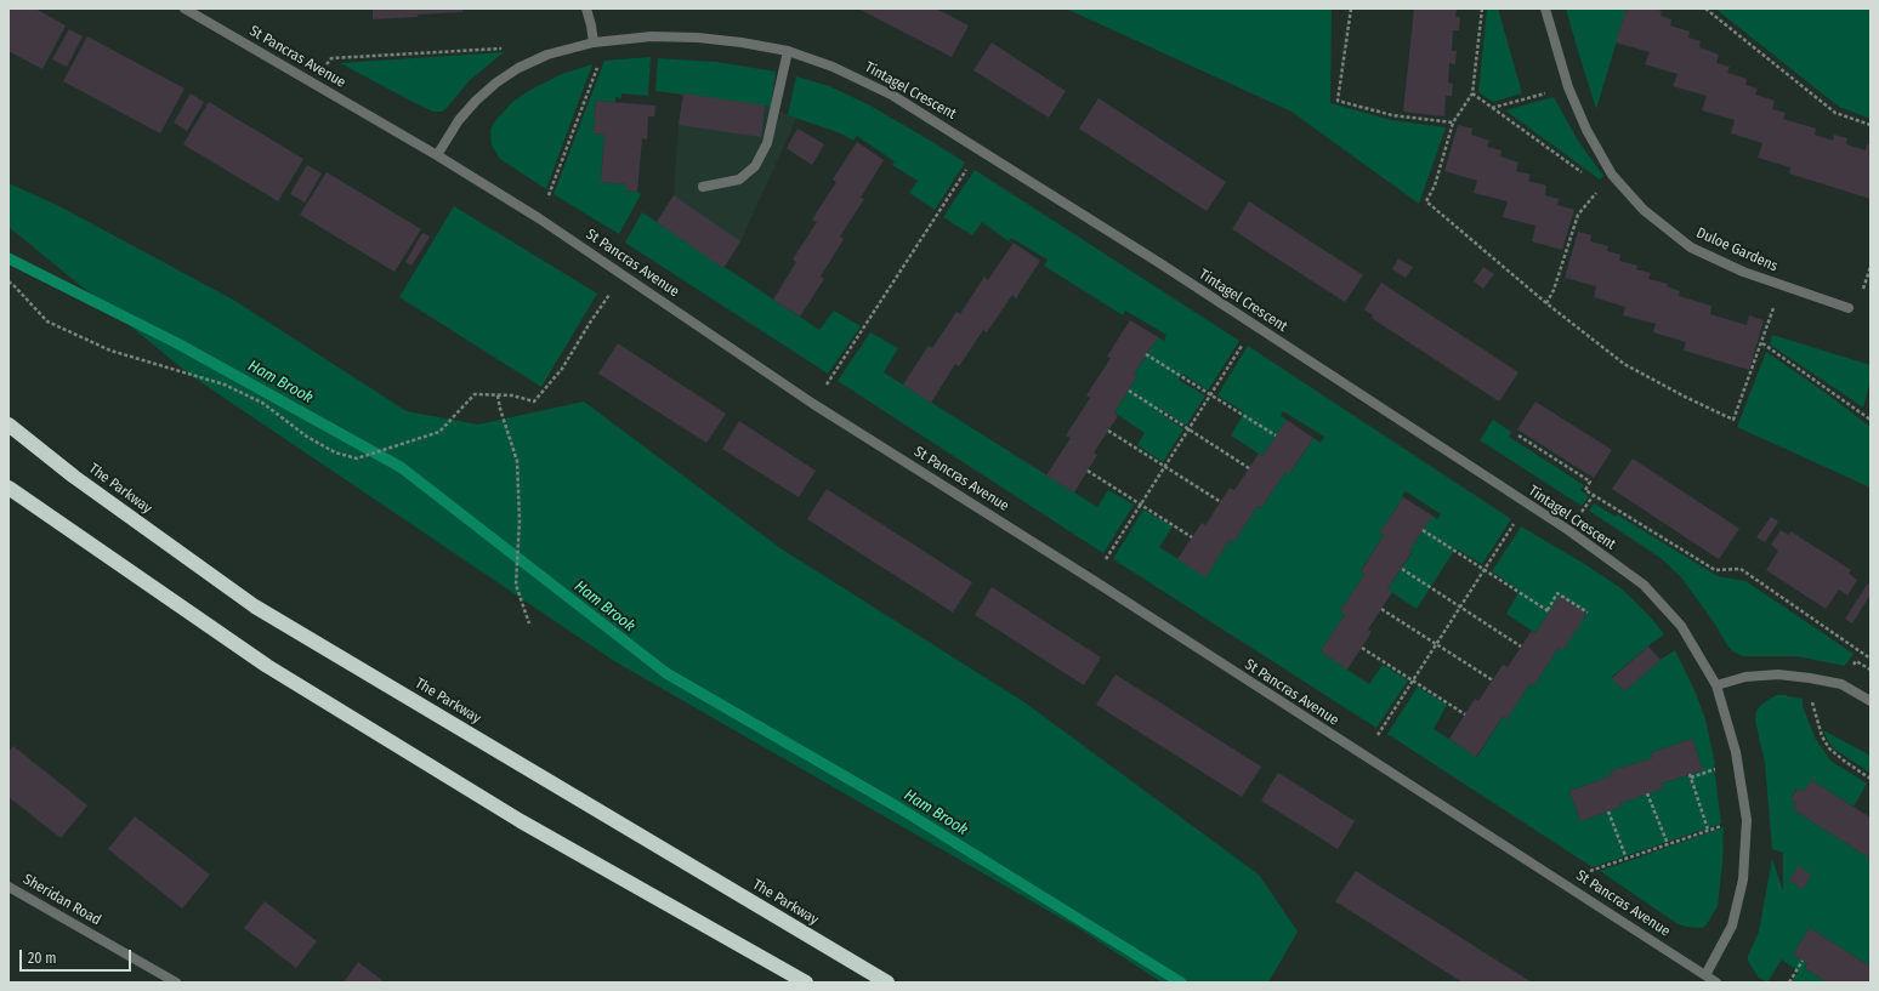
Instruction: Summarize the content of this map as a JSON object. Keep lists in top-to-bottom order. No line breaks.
{"streets":{"highway":["The Parkway"],"street":["St Pancras Avenue","Tintagel Crescent","Duloe Gardens","Sheridan Road"]},"crossings":[["St Pancras Avenue","Tintagel Crescent"]],"water":["Ham Brook"],"scale_bar":"20 m"}
